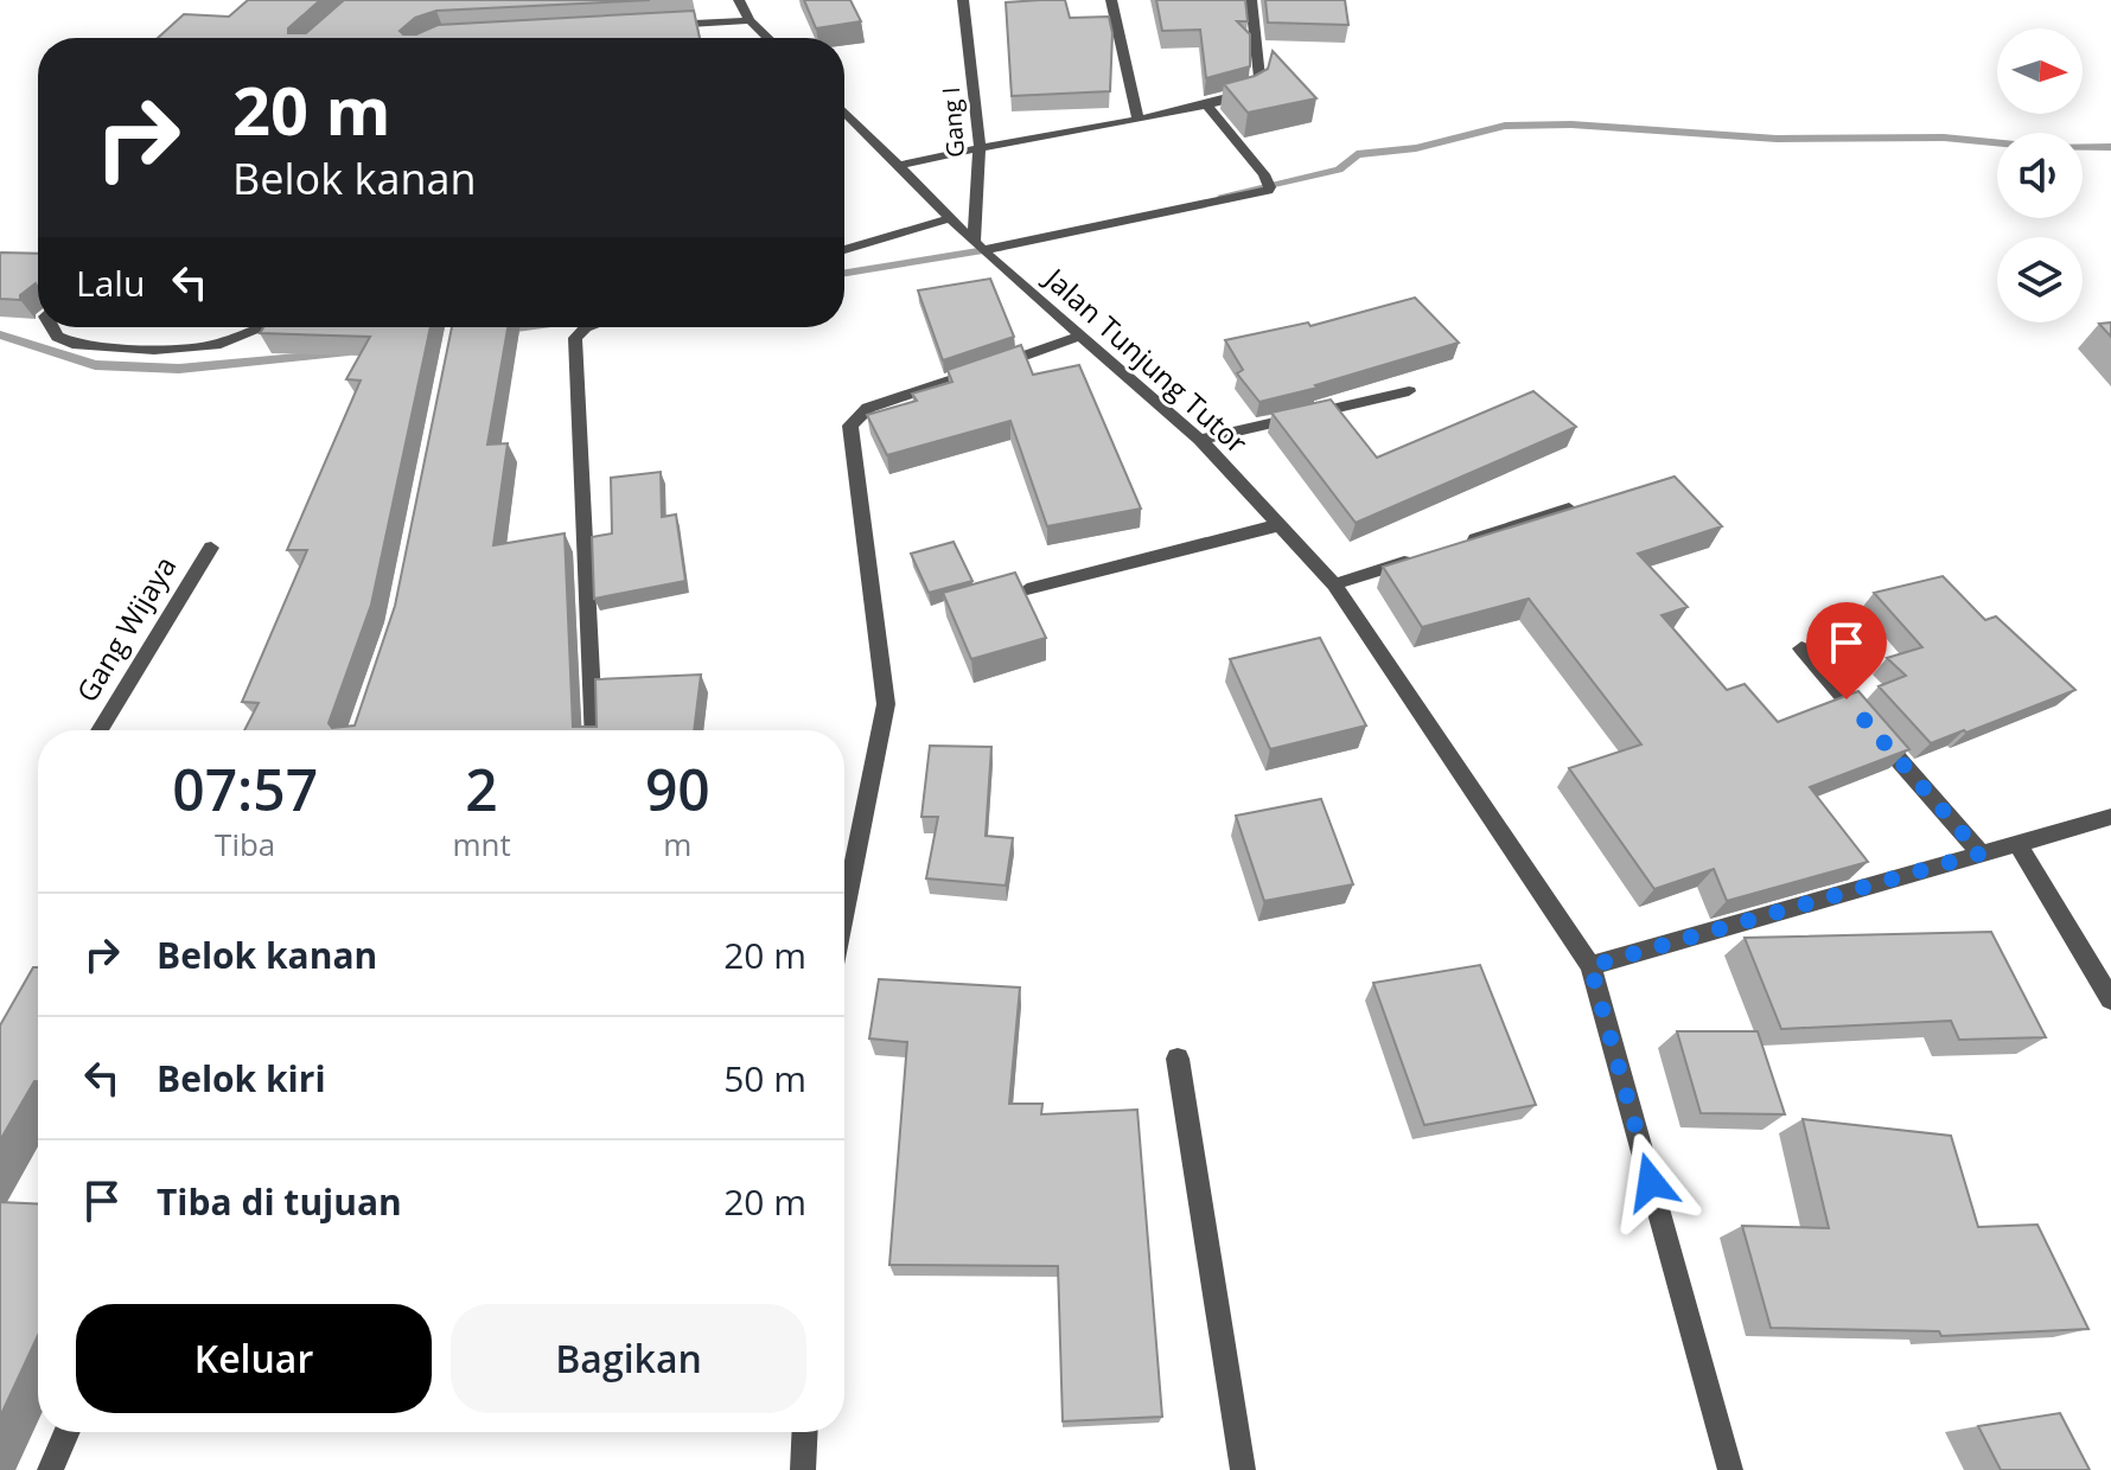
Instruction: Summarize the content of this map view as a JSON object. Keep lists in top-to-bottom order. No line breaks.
{"streets":{"street":["Gang I","Jalan Tunjung Tutor","Gang Wijaya"]},"crossings":[["Gang I","Jalan Tunjung Tutor"]],"north":"right","page":{"turn":["20 m","Belok kanan"],"then":"Lalu","eta":["07:57","Tiba","2","mnt","90","m"],"list":[{"name":"Belok kanan","value":"20 m"},{"name":"Belok kiri","value":"50 m"},{"name":"Tiba di tujuan","value":"20 m"}],"buttons":["Keluar","Bagikan"]}}
